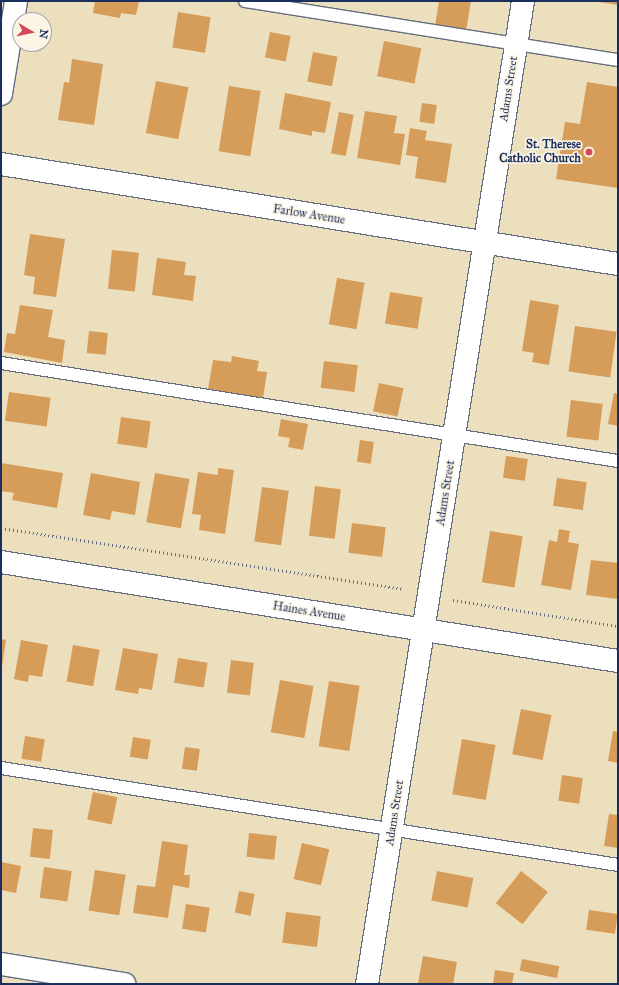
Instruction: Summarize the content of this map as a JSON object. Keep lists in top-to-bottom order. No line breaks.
{"streets":{"street":["Adams Street","Farlow Avenue","Haines Avenue"]},"crossings":[["Adams Street","Farlow Avenue"],["Adams Street","Haines Avenue"]],"places":["St. Therese Catholic Church"],"north":"right"}
